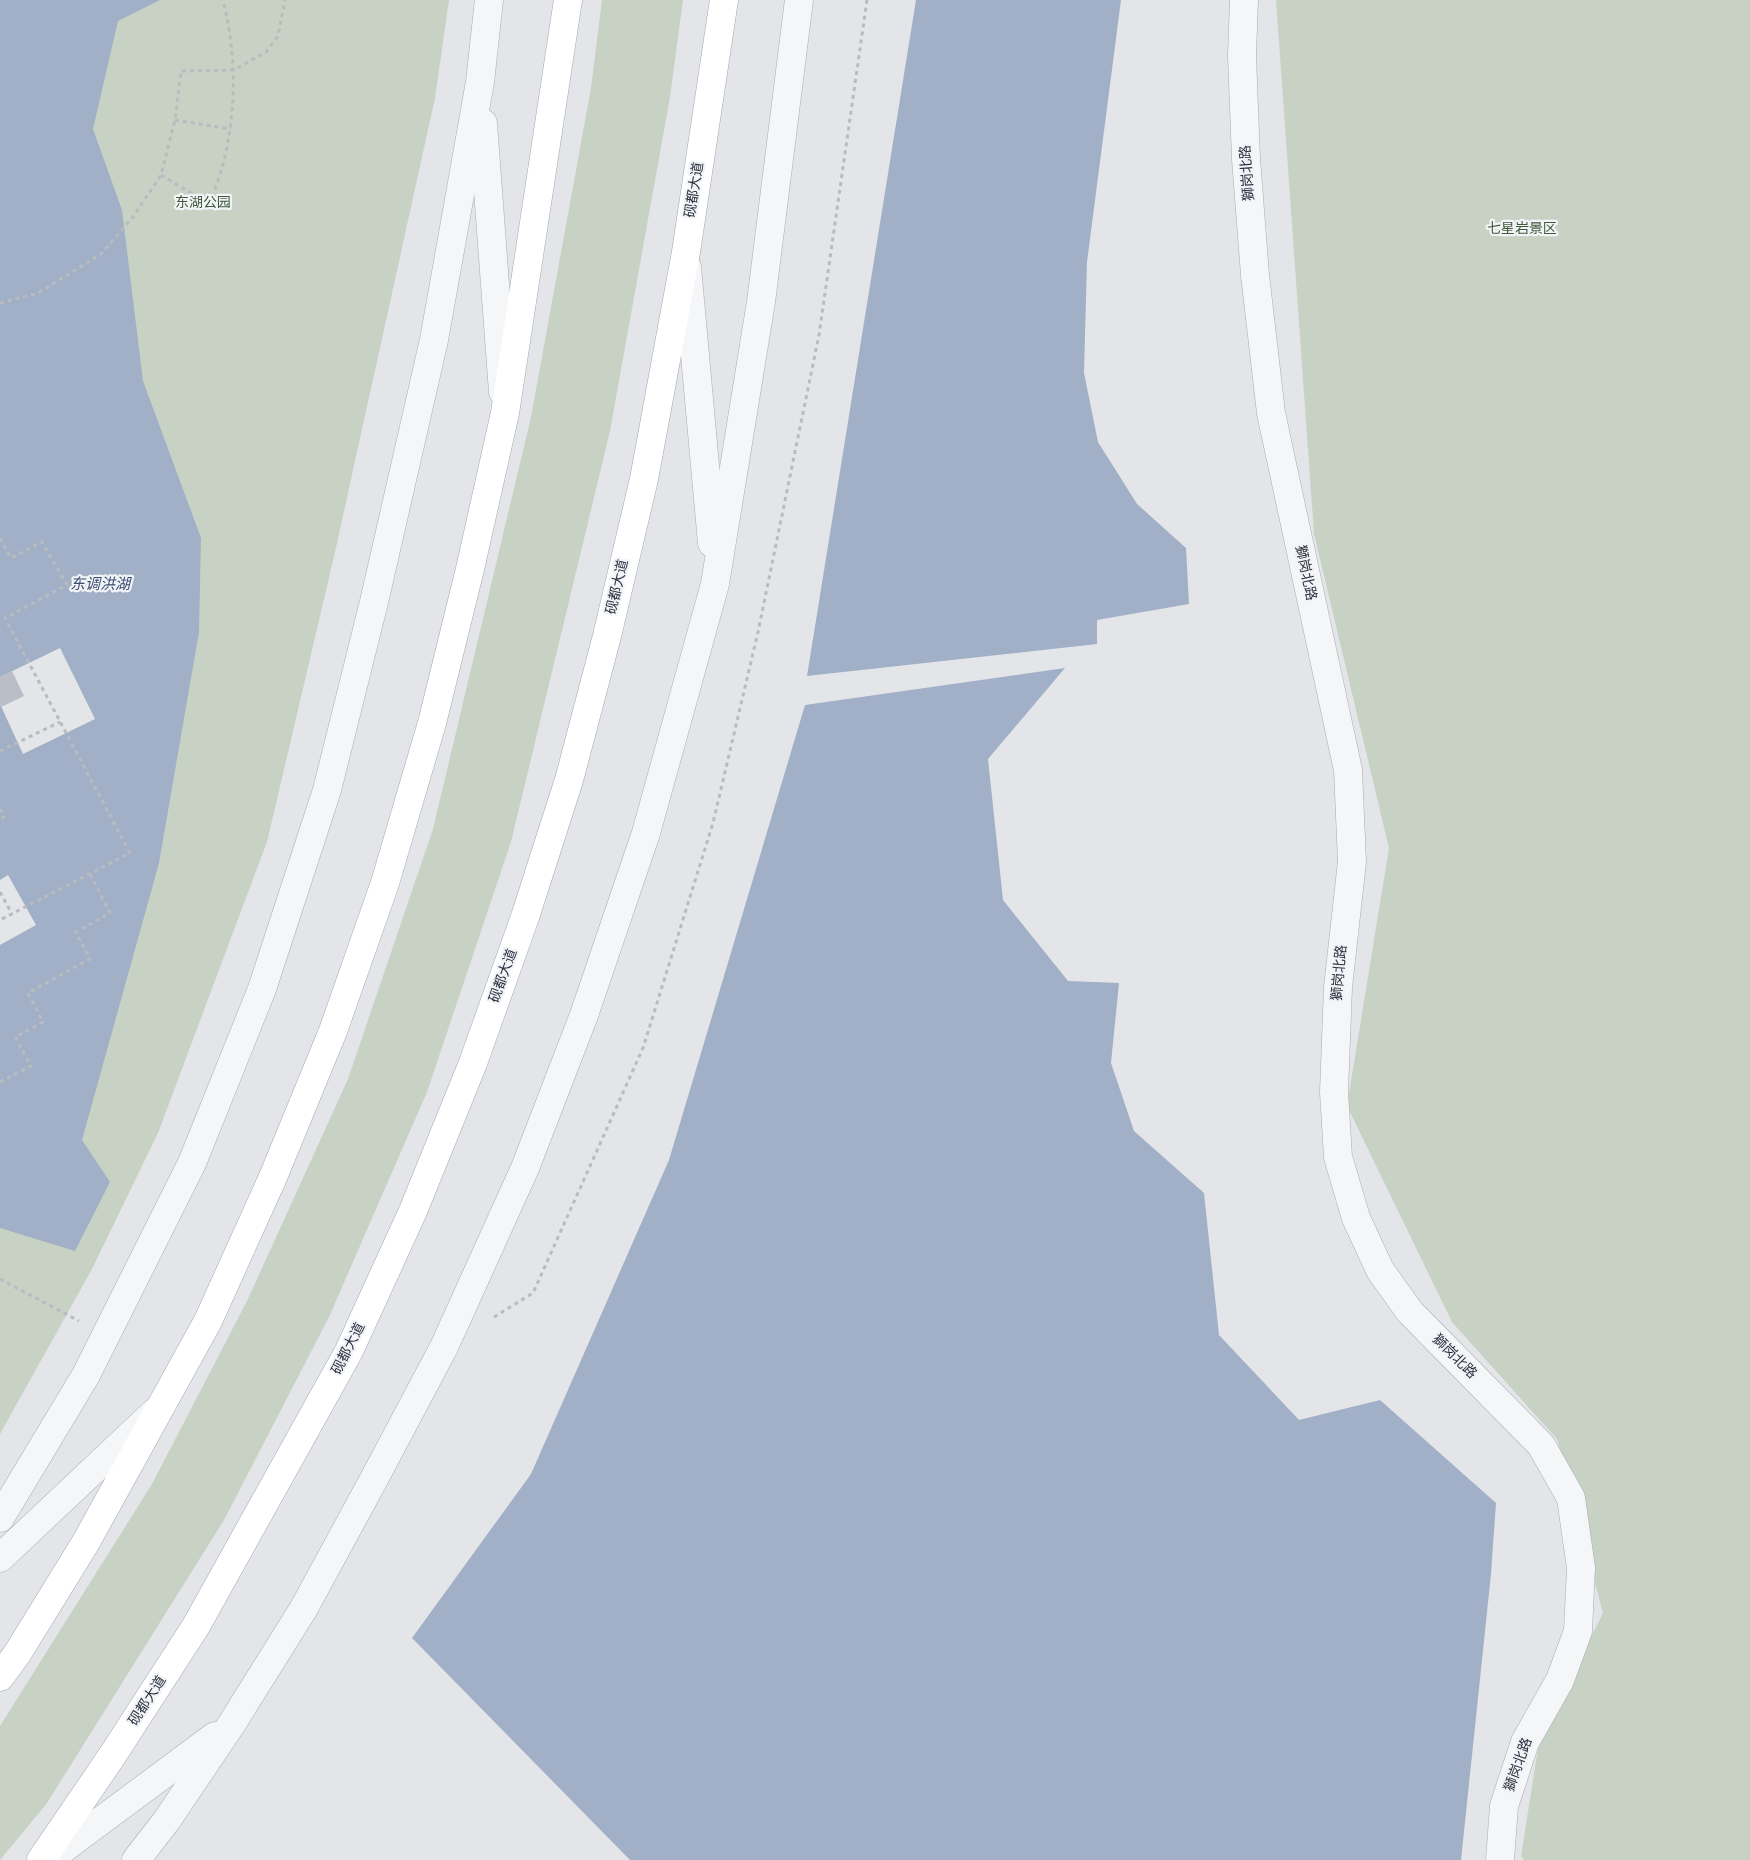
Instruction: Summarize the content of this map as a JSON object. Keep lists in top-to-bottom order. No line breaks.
{"streets":{"main road":["砚都大道"],"street":["獅岗北路"]},"water":["东调洪湖"],"parks":["东湖公园","七星岩景区"]}
